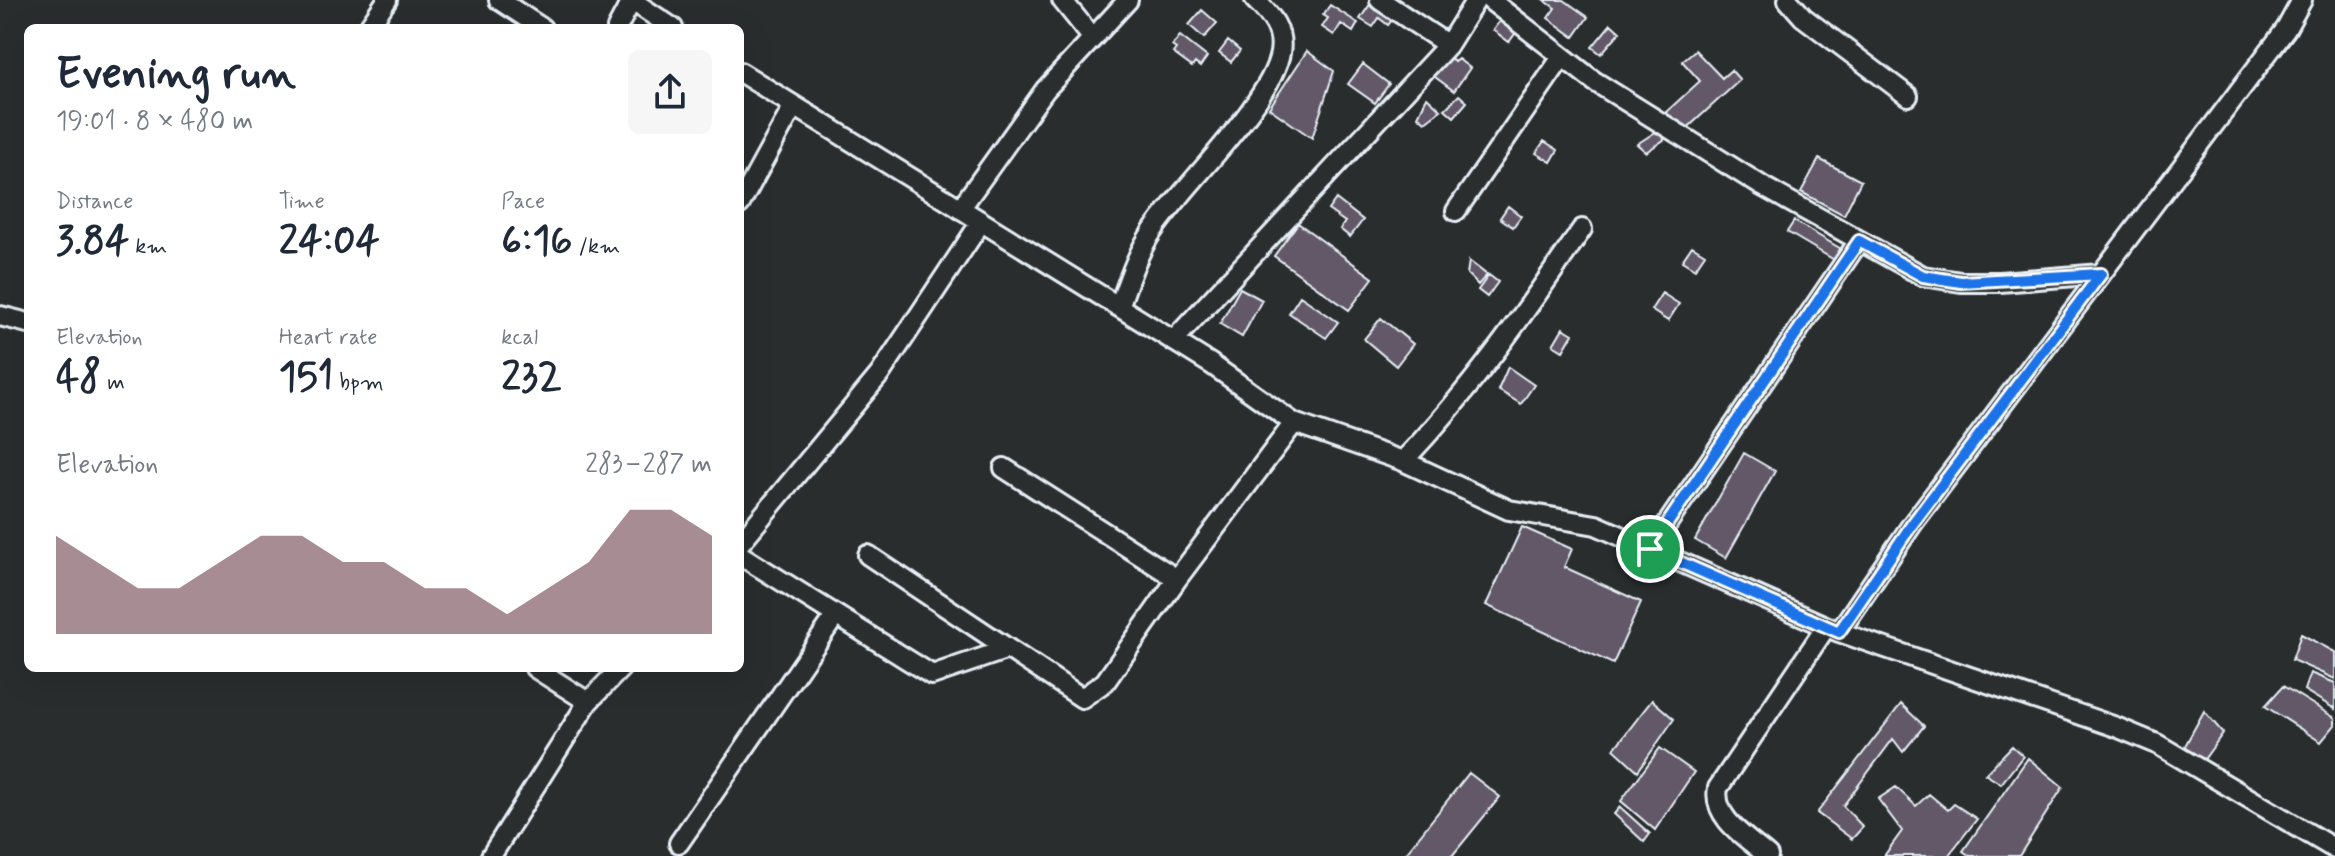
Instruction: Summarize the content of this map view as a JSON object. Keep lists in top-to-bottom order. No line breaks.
{"page":{"heading":["Evening run","19:01 · 8 × 480 m"],"stats":[["Distance","3.84 km"],["Time","24:04"],["Pace","6:16 /km"],["Elevation","48 m"],["Heart rate","151 bpm"],["kcal","232"]],"chart":["Elevation","283–287 m"]}}
